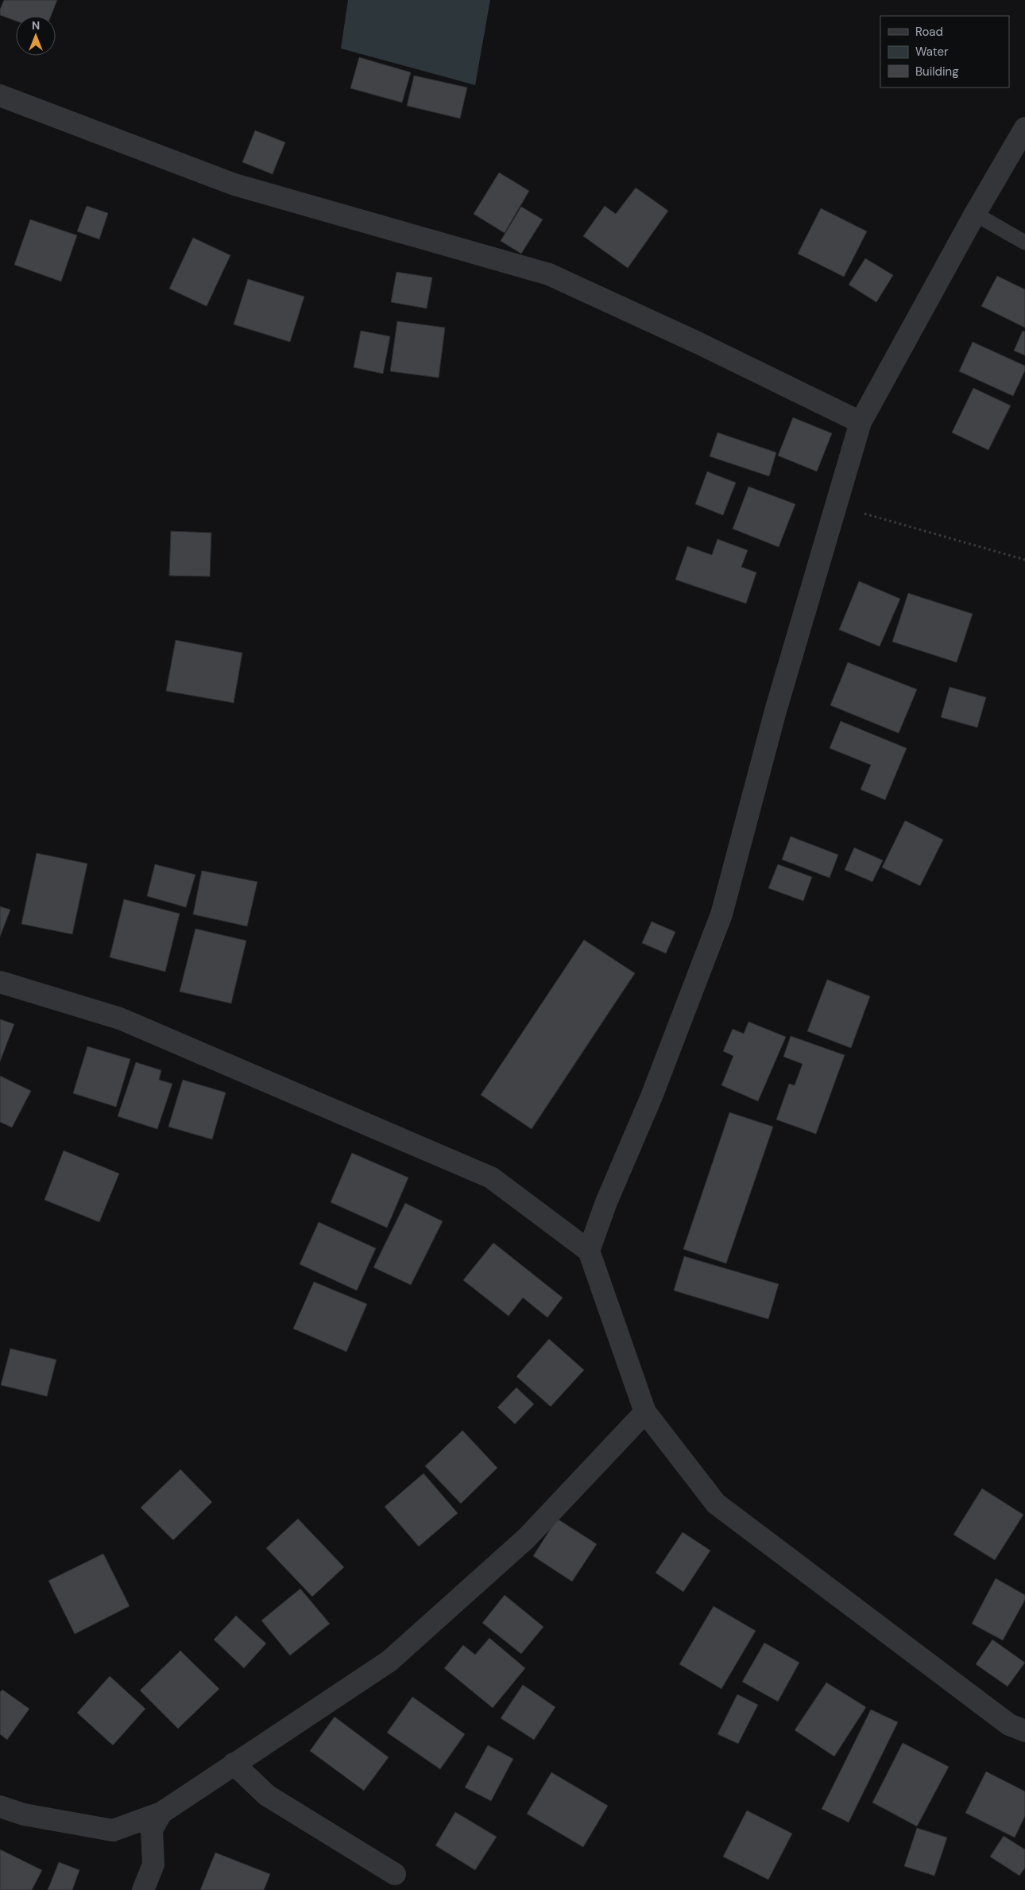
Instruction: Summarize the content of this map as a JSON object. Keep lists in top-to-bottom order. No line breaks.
{"legend":["Road","Water","Building"],"north":"top"}
